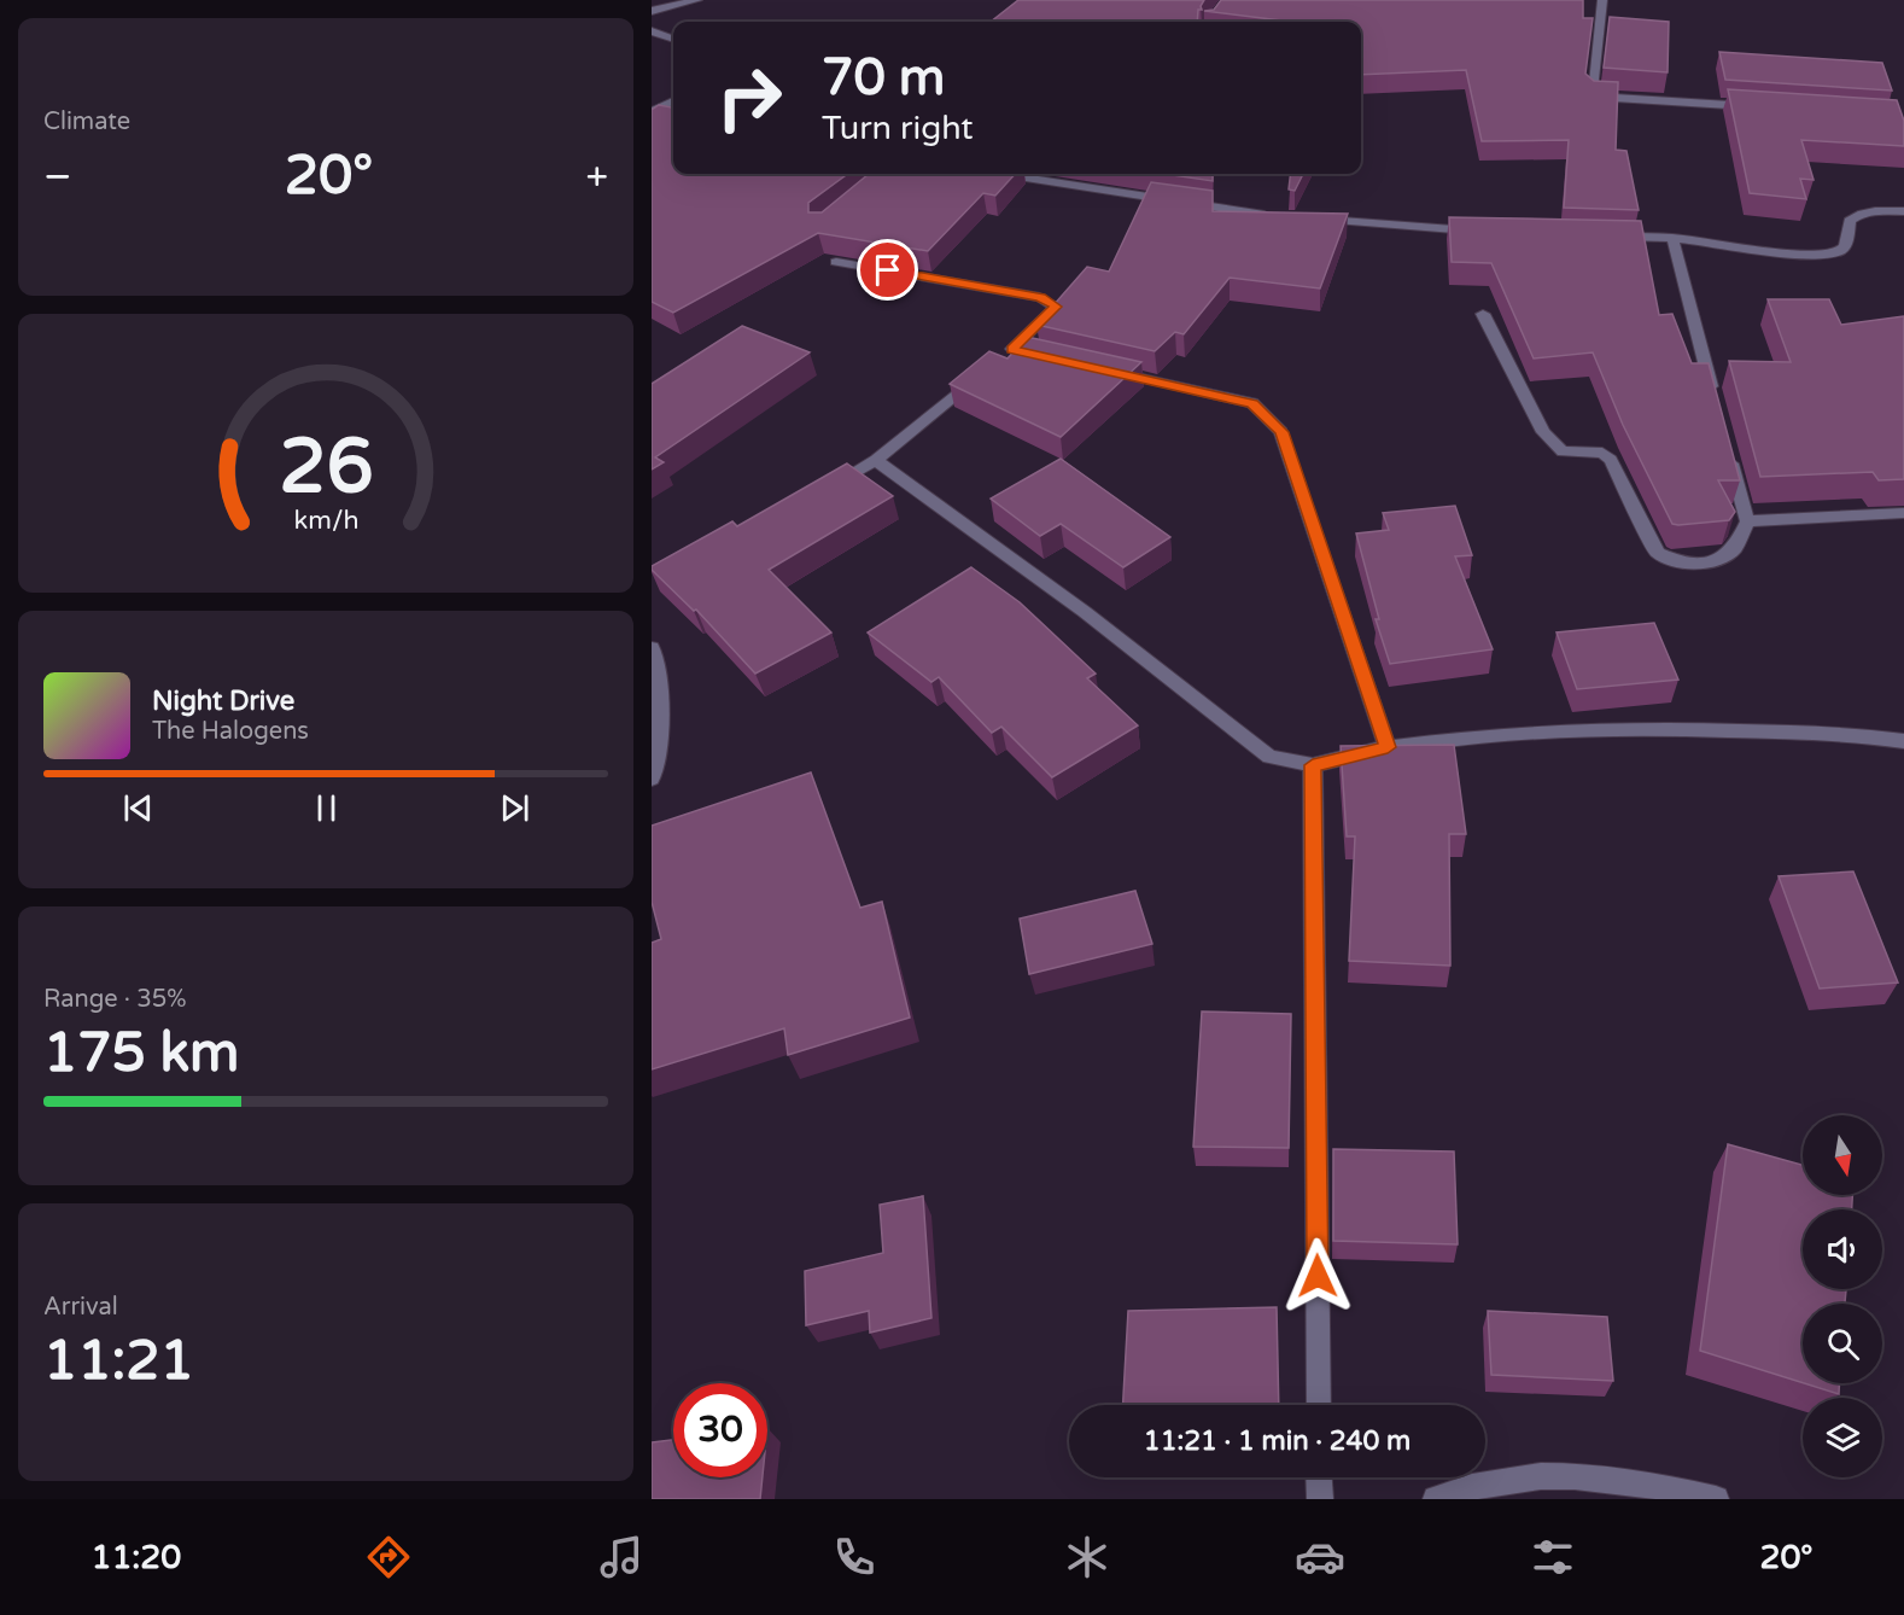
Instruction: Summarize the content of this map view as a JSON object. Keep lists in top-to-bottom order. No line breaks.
{"north":"bottom","page":{"tile":["Climate",["Range · 35%","175 km"],["Arrival","11:21"]],"turn":["70 m","Turn right"],"heat":["−","20°","+"],"song":["Night Drive","The Halogens"],"limit":"30","trip":"11:21 · 1 min · 240 m","tabs":["11:20","20°"],"gauge":["26","km/h"]}}
